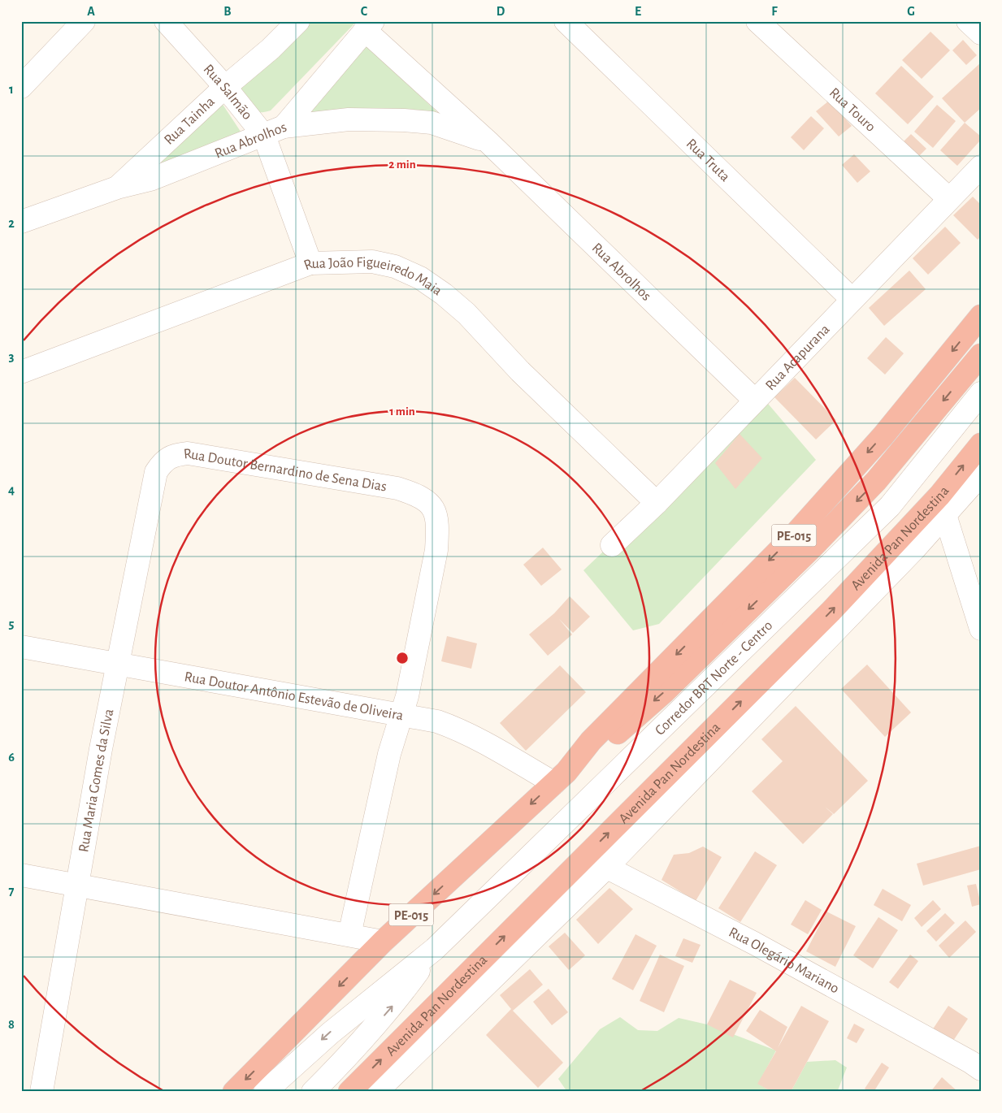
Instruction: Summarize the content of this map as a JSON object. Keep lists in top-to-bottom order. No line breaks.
{"streets":{"highway":["PE-015","Avenida Pan Nordestina"],"street":["Rua Salmão","Rua Touro","Rua Tainha","Rua Abrolhos","Rua Truta","Rua João Figueiredo Maia","Rua Acapurana","Rua Doutor Bernardino de Sena Dias","Corredor BRT Norte - Centro","Rua Doutor Antônio Estevão de Oliveira","Rua Maria Gomes da Silva","Rua Olegário Mariano"]},"crossings":[["Rua Salmão","Rua Tainha"],["Rua Salmão","Rua Abrolhos"],["Rua Salmão","Rua João Figueiredo Maia"],["Rua Touro","Rua Acapurana"],["Rua Tainha","Rua Abrolhos"],["Rua Abrolhos","Rua Acapurana"],["Rua Truta","Rua Acapurana"],["Rua João Figueiredo Maia","Rua Acapurana"],["Rua Doutor Bernardino de Sena Dias","Rua Doutor Antônio Estevão de Oliveira"],["Rua Doutor Bernardino de Sena Dias","Rua Maria Gomes da Silva"],["PE-015","Rua Doutor Antônio Estevão de Oliveira"],["Avenida Pan Nordestina","Rua Olegário Mariano"],["Rua Doutor Antônio Estevão de Oliveira","Rua Maria Gomes da Silva"]],"grid":{"columns":["A","B","C","D","E","F","G"],"rows":["1","2","3","4","5","6","7","8"]},"rings":["2 min","1 min"]}
